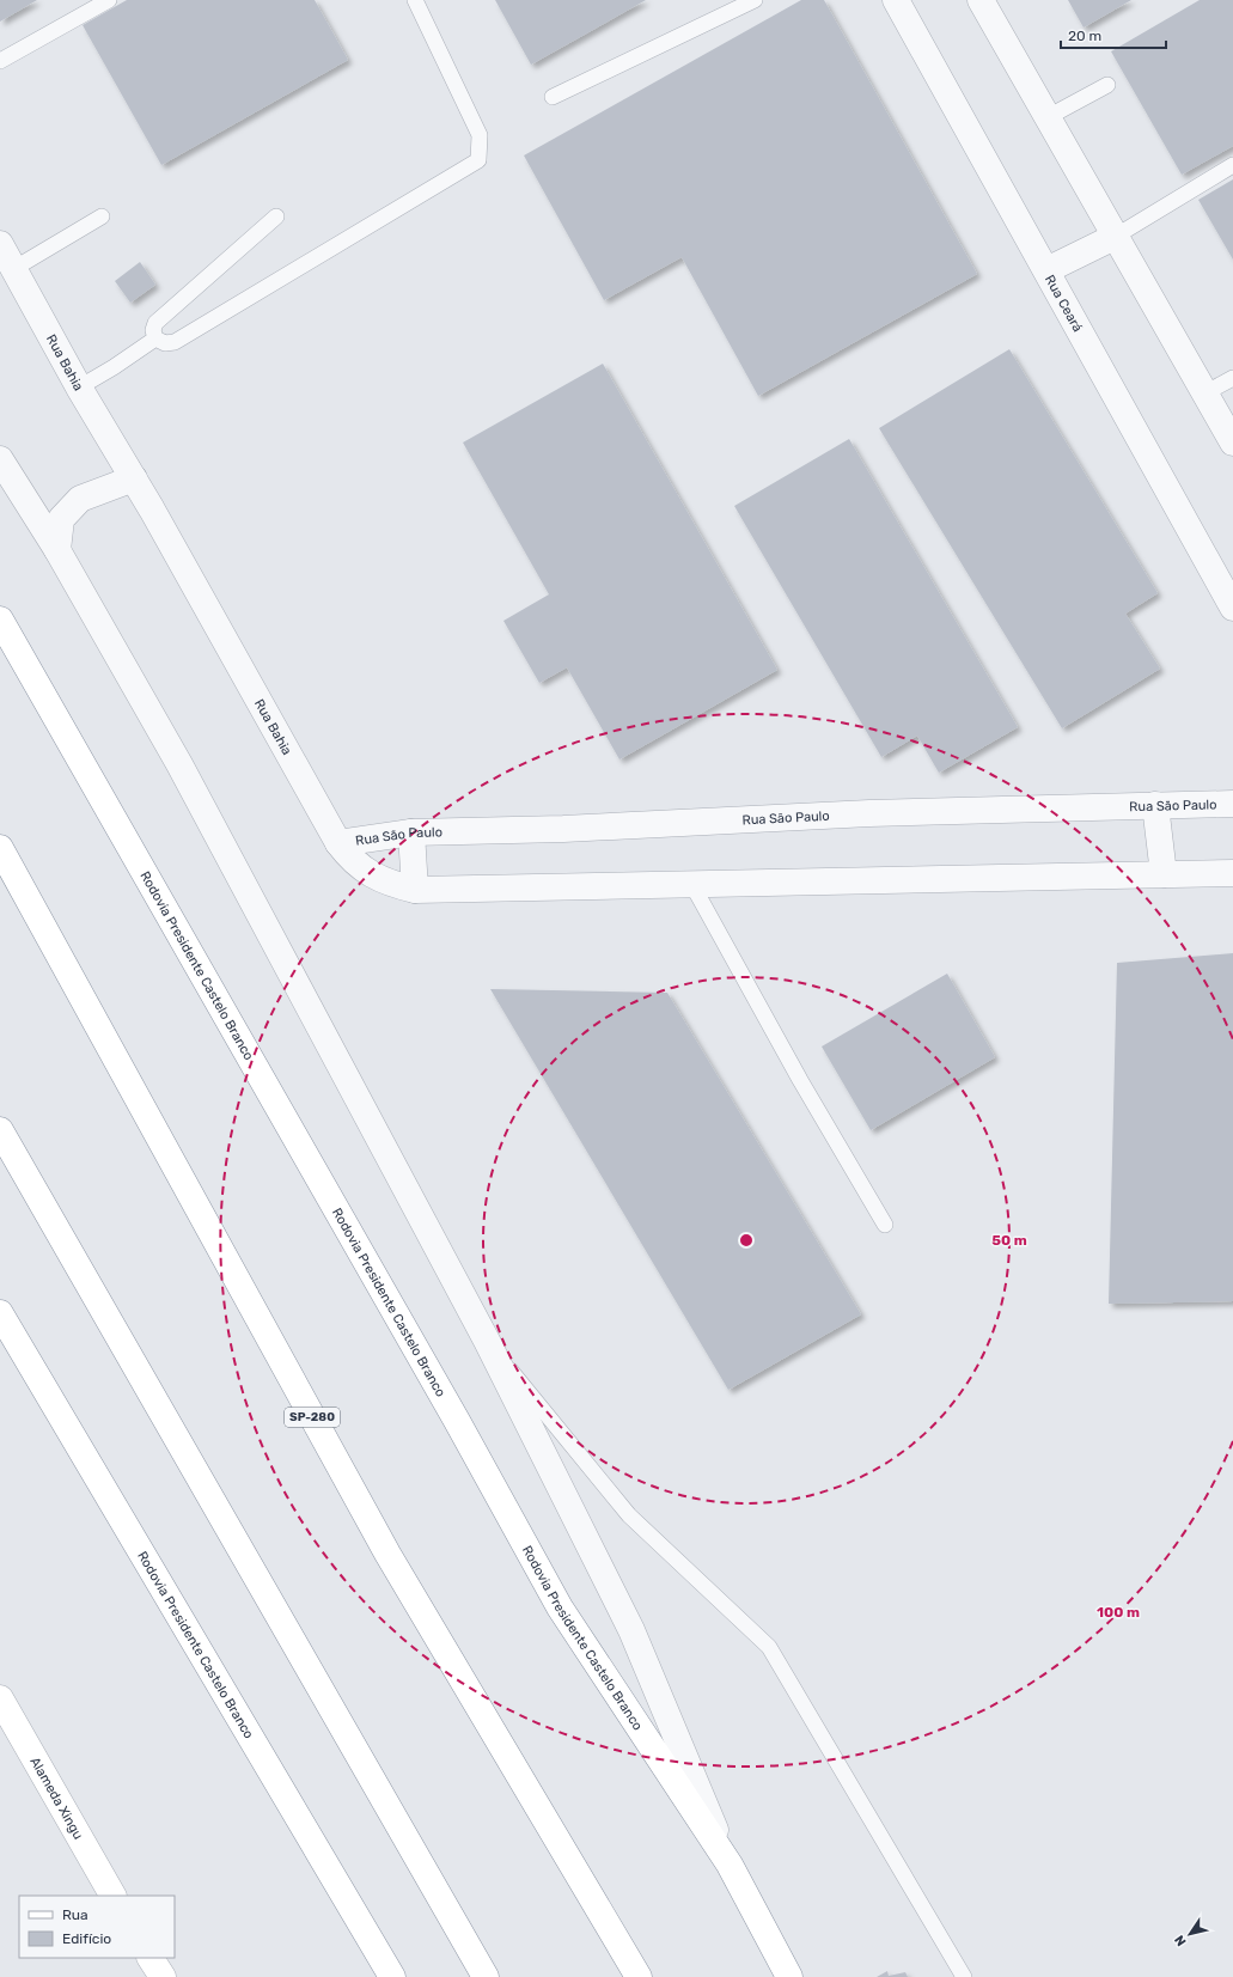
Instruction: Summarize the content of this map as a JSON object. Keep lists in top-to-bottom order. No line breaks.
{"streets":{"main road":["Rodovia Presidente Castelo Branco","SP-280","Alameda Xingu"],"street":["Rua Ceará","Rua Bahia","Rua São Paulo"]},"crossings":[["Rua Bahia","Rua São Paulo"]],"legend":["Rua","Edifício"],"scale_bar":"20 m","north":"bottom left","rings":["50 m","100 m"]}
